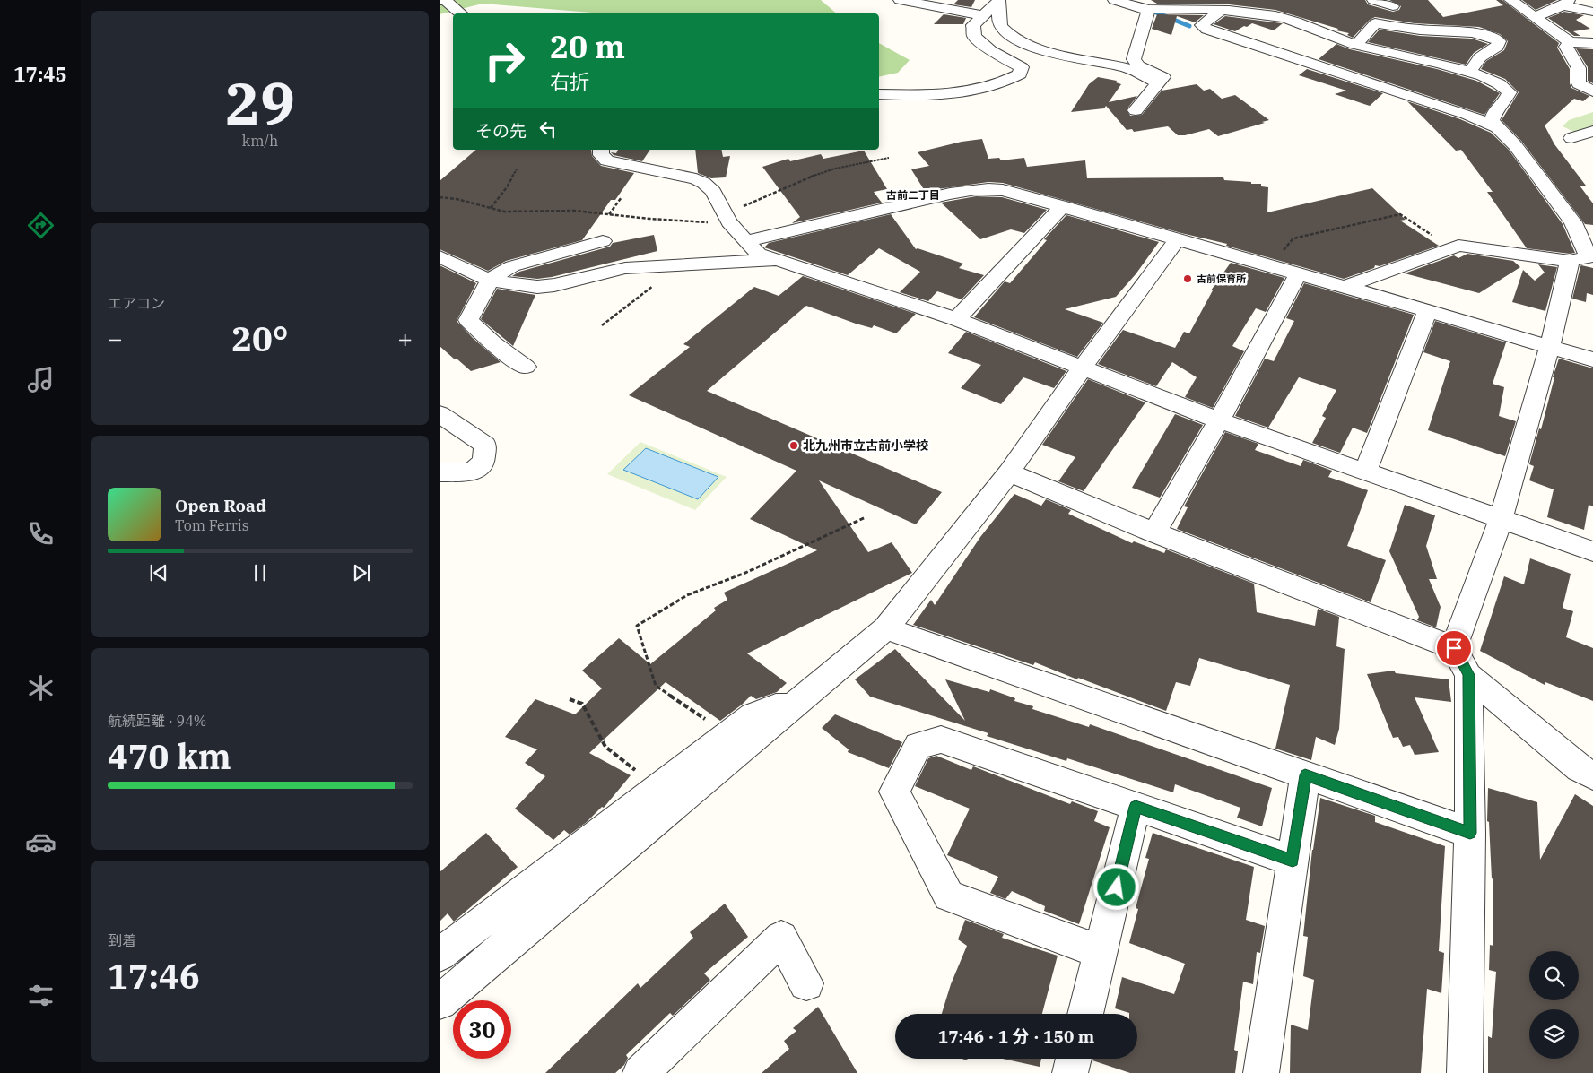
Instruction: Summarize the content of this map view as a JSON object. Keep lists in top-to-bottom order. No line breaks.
{"districts":["古前二丁目"],"places":["古前保育所","北九州市立古前小学校"],"page":{"tabs":"17:45","tile":[["29","km/h"],"エアコン",["航続距離 · 94%","470 km"],["到着","17:46"]],"turn":["20 m","右折"],"then":"その先","heat":["−","20°","+"],"song":["Open Road","Tom Ferris"],"limit":"30","trip":"17:46 · 1 分 · 150 m"}}
